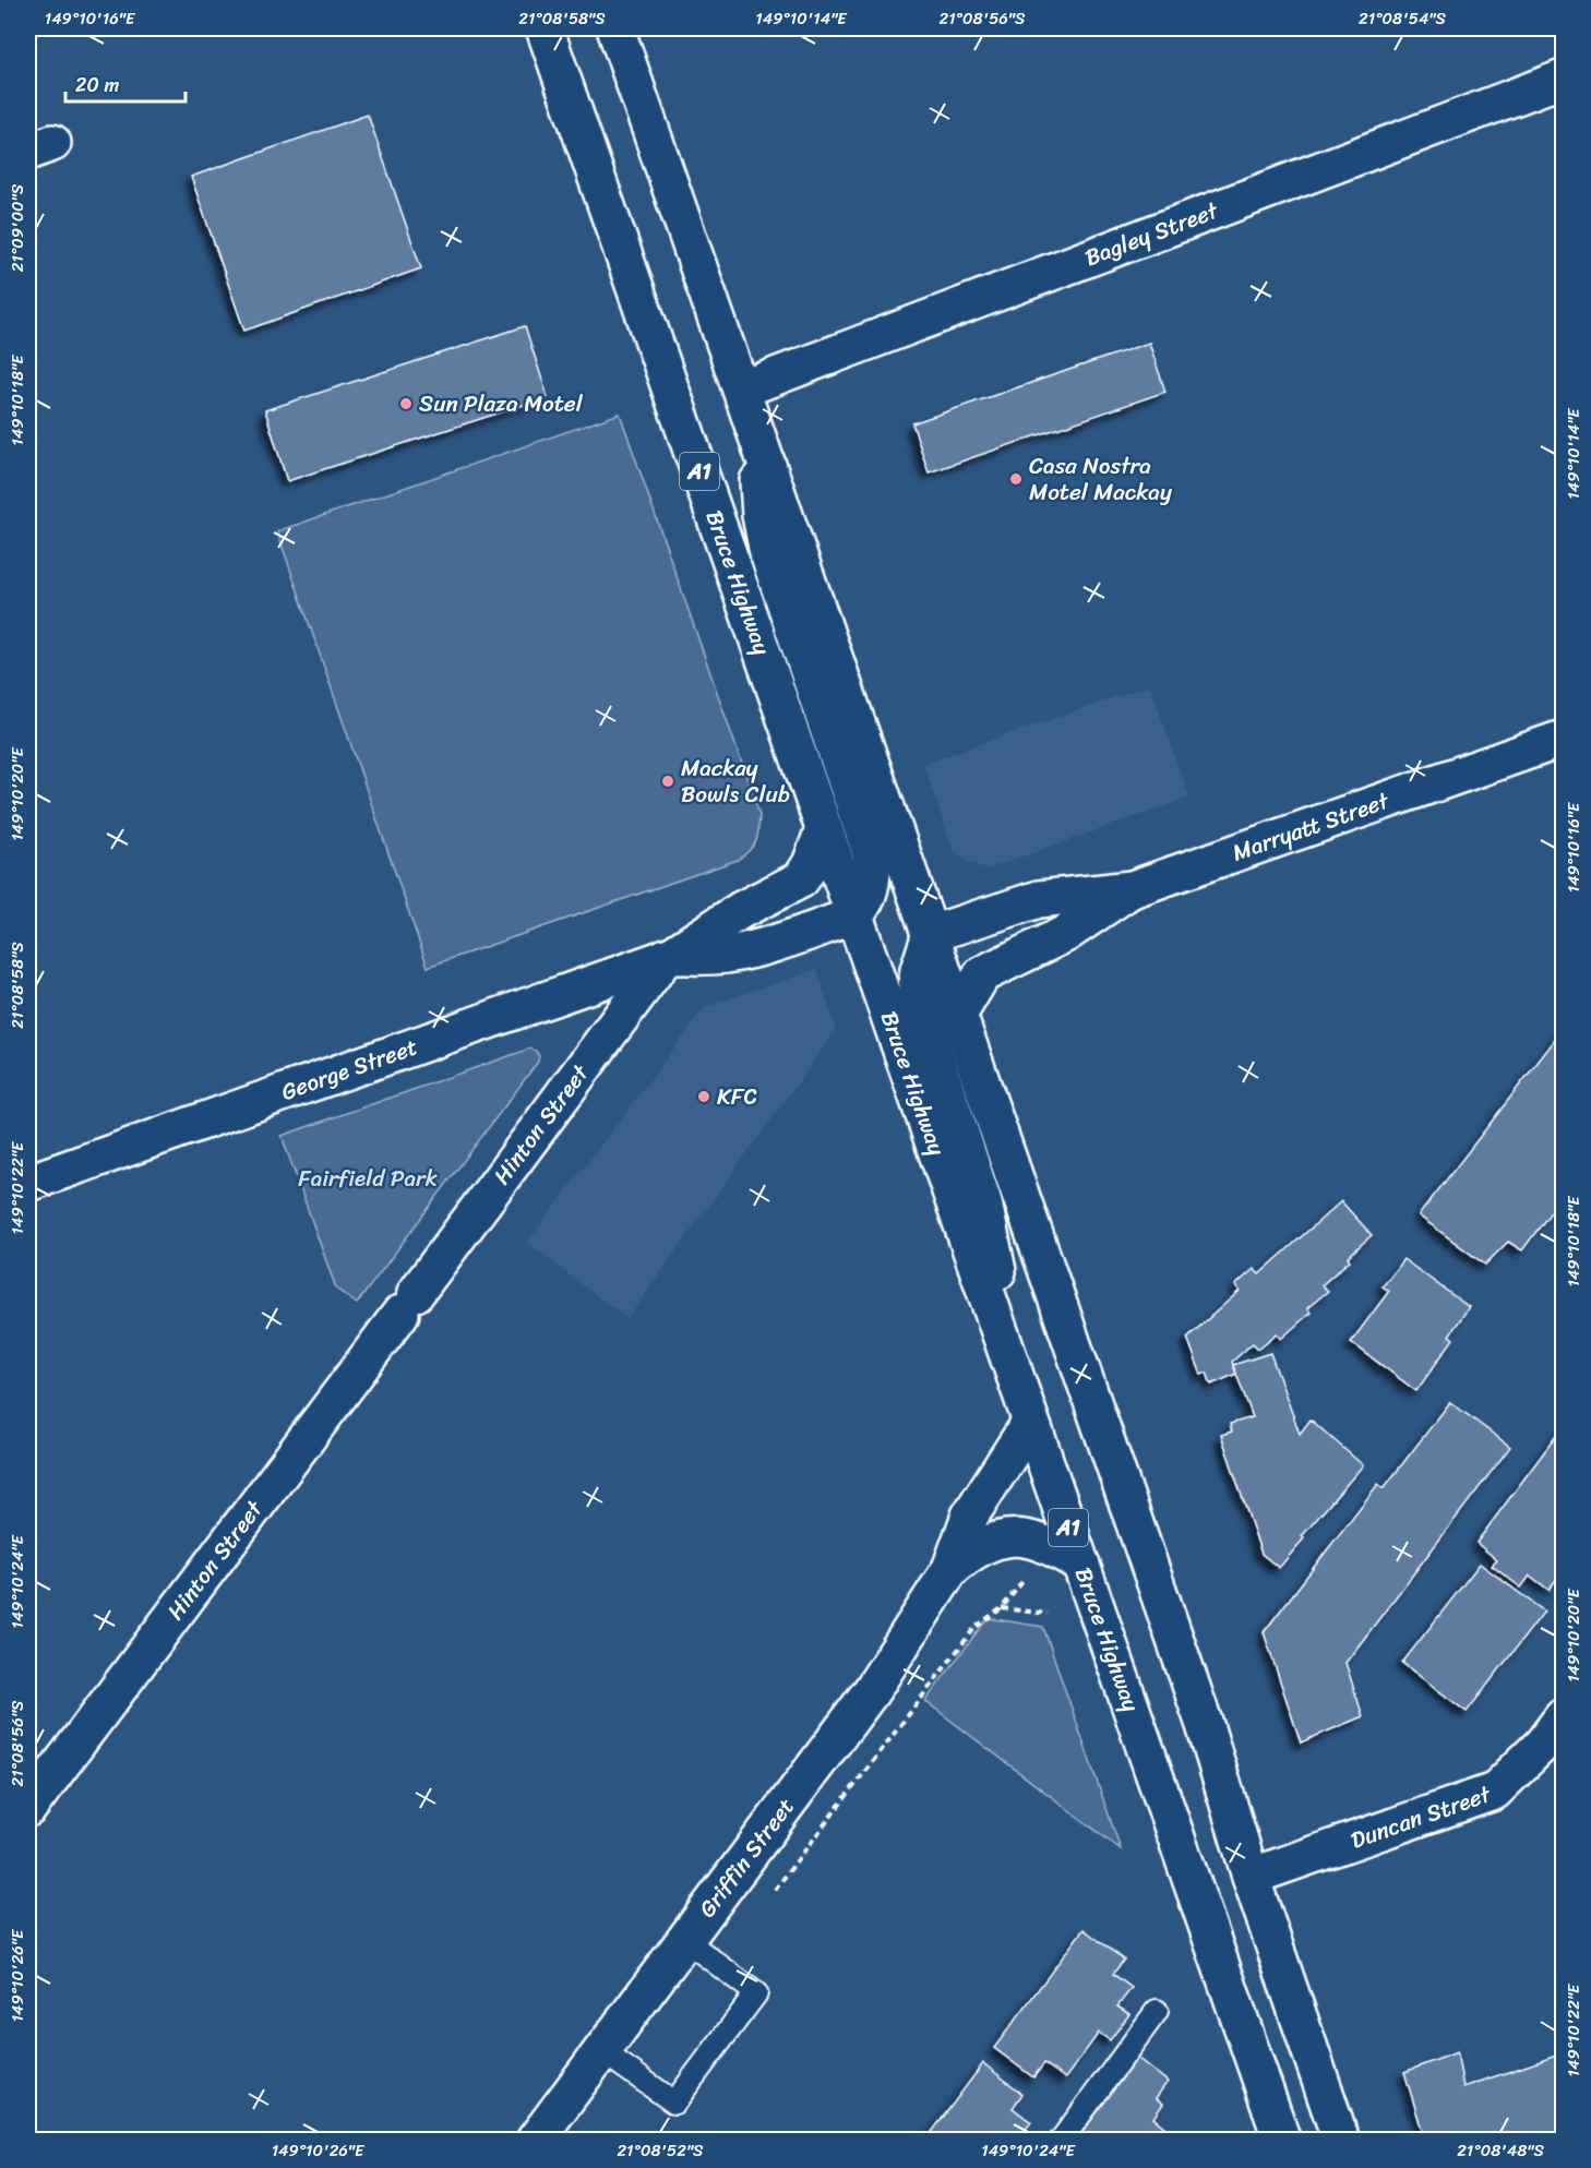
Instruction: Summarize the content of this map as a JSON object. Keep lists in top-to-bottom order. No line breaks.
{"streets":{"main road":["Bagley Street","A1","Bruce Highway","Marryatt Street","George Street","Hinton Street","Duncan Street","Griffin Street"]},"crossings":[["Bruce Highway","George Street"],["Bruce Highway","Griffin Street"],["George Street","Hinton Street"]],"parks":["Fairfield Park"],"places":["Sun Plaza Motel","Casa Nostra Motel Mackay","Mackay Bowls Club","KFC"],"scale_bar":"20 m","coordinates":["149°10'16\"E","21°08'58\"S","149°10'14\"E","21°08'56\"S","21°08'54\"S","21°09'00\"S","149°10'18\"E","149°10'20\"E","149°10'22\"E","149°10'24\"E","149°10'26\"E","21°08'52\"S","21°08'48\"S"]}
